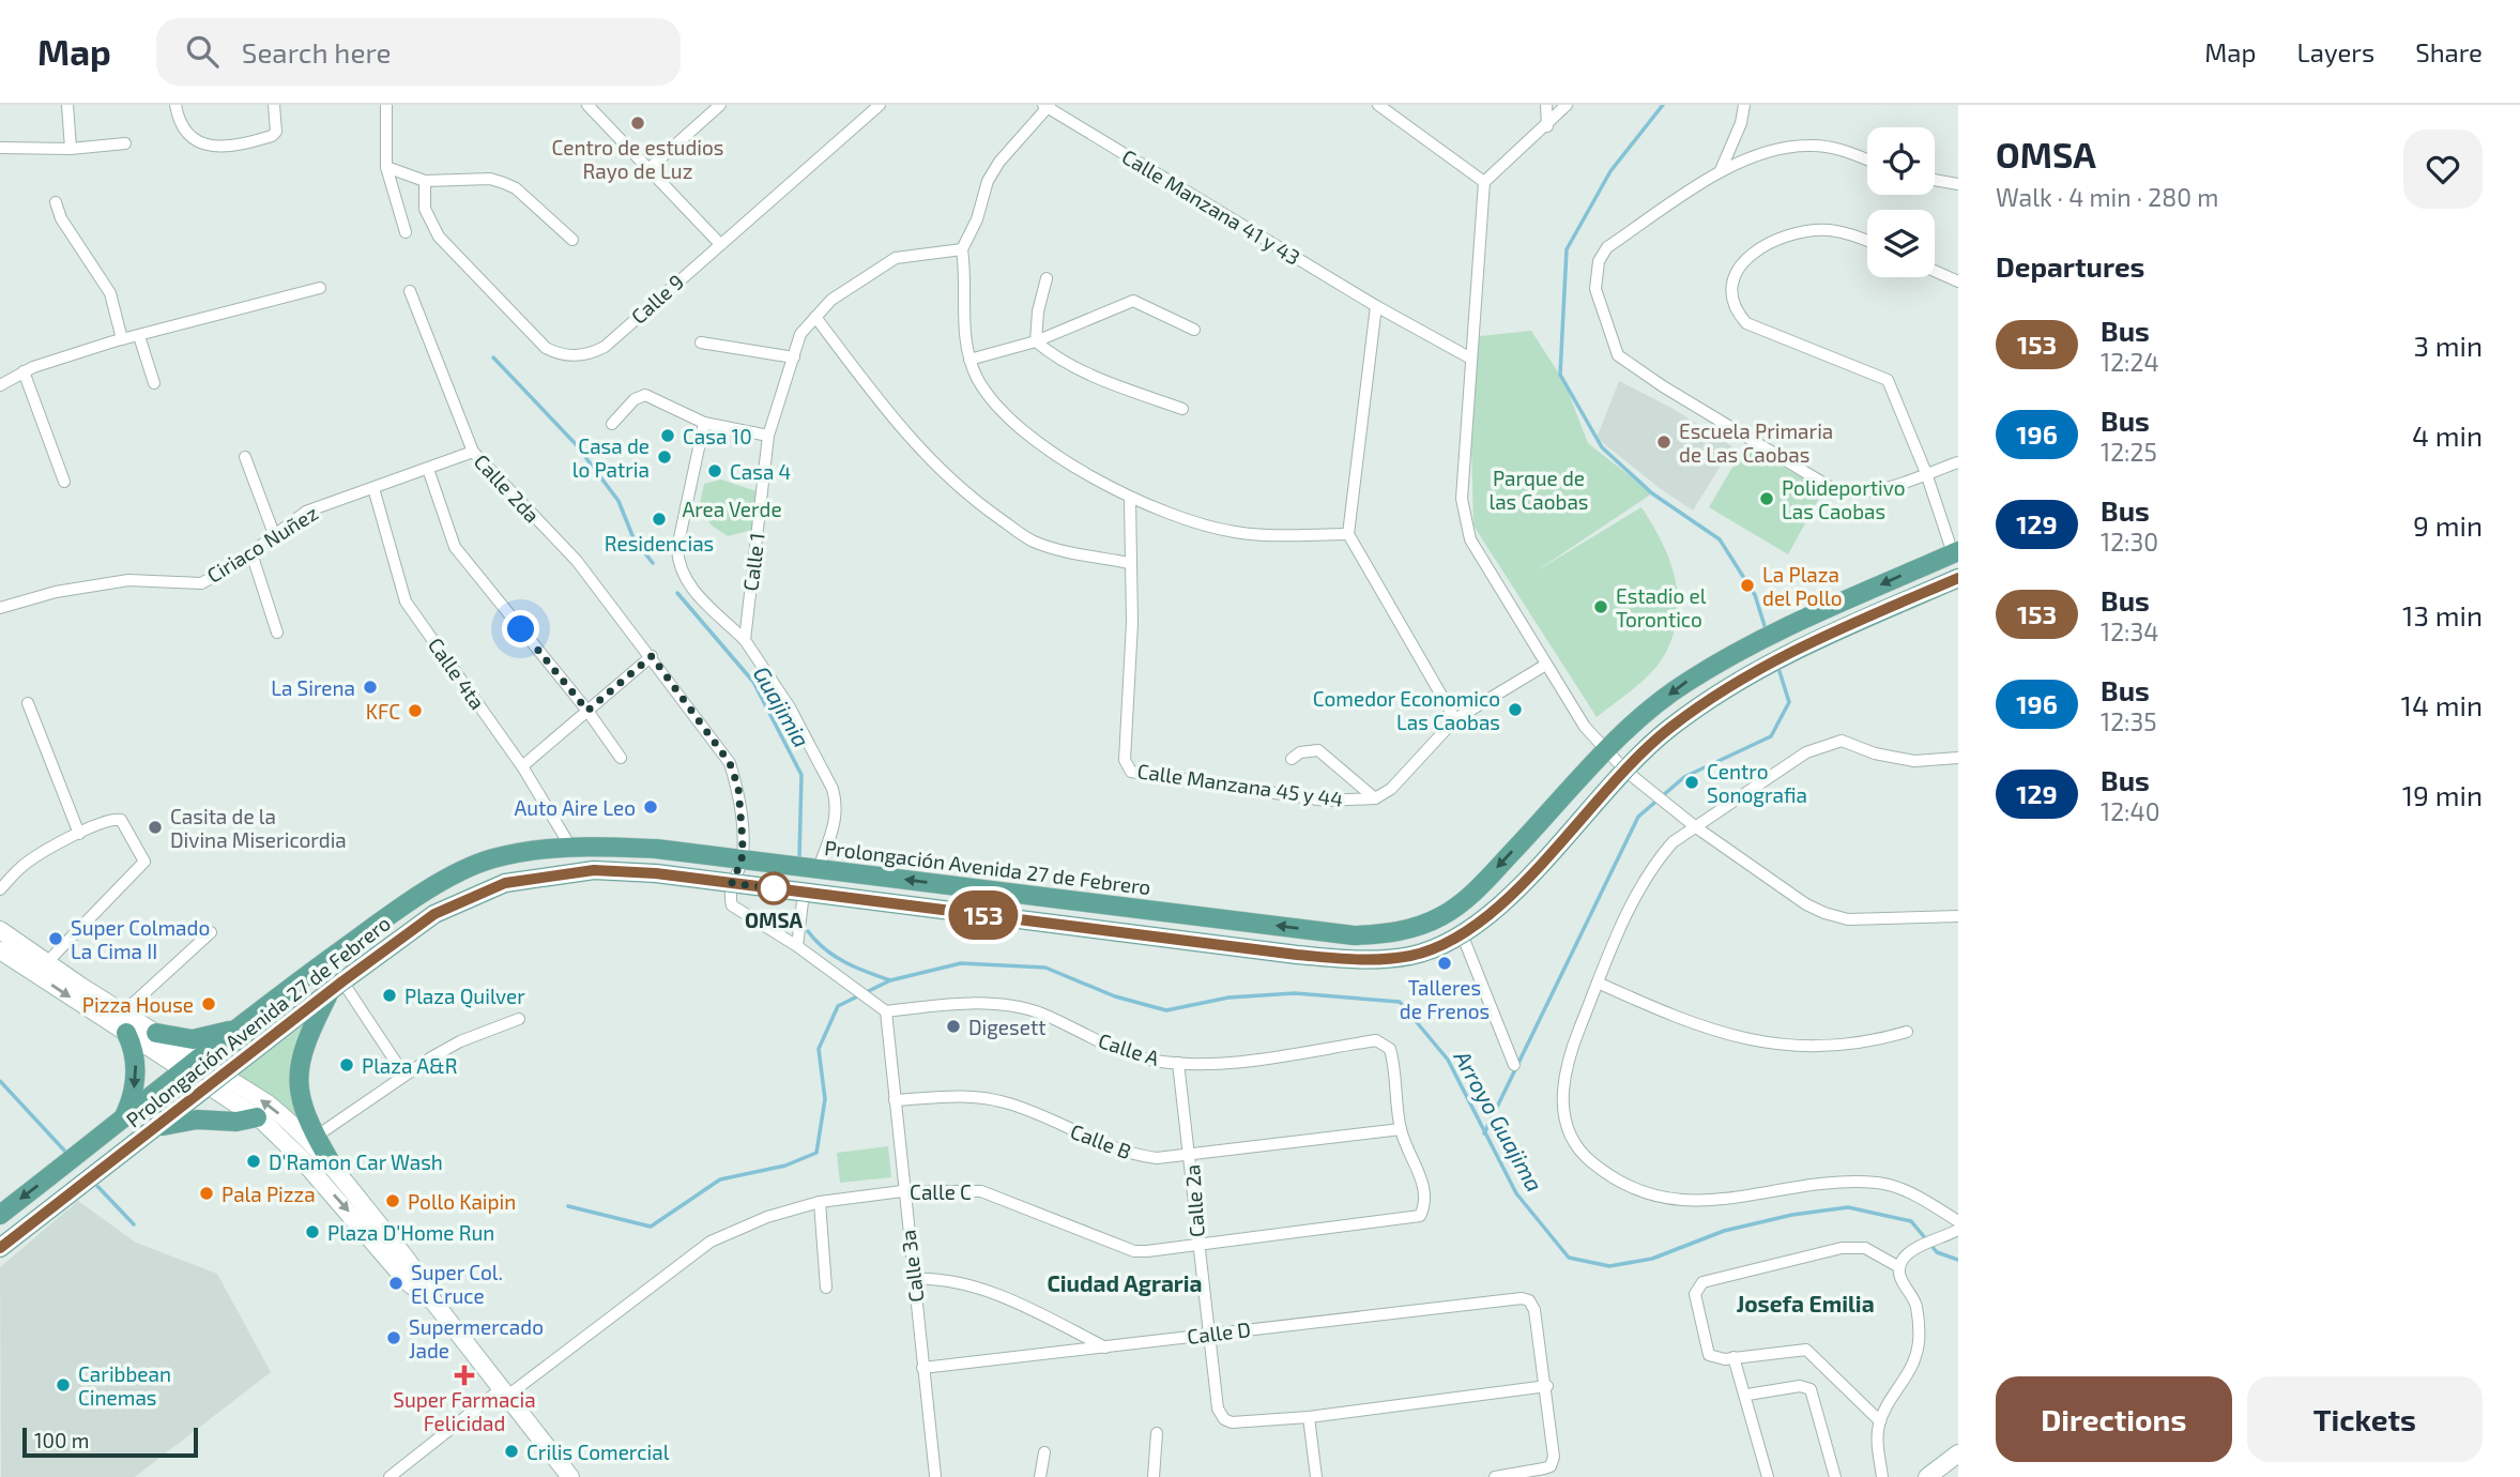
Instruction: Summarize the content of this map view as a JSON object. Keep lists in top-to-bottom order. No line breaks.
{"streets":{"main road":["Prolongación Avenida 27 de Febrero"],"street":["Calle Manzana 41 y 43","Calle 9","Calle 2da","Ciriaco Nuñez","Calle 1","Calle 4ta","Calle Manzana 45 y 44","Calle A","Calle B","Calle C","Calle 2a","Calle 3a","Calle D"]},"crossings":[["Calle 2da","Ciriaco Nuñez"],["Ciriaco Nuñez","Calle 4ta"],["Calle 4ta","Prolongación Avenida 27 de Febrero"],["Calle A","Calle B"],["Calle A","Calle C"],["Calle A","Calle 2a"],["Calle A","Calle 3a"],["Calle B","Calle C"],["Calle B","Calle 2a"],["Calle B","Calle 3a"],["Calle C","Calle 2a"],["Calle C","Calle 3a"],["Calle 2a","Calle D"],["Calle 3a","Calle D"]],"districts":["Ciudad Agraria","Josefa Emilia"],"water":["Guajimia","Arroyo Guajima"],"parks":["Parque de las Caobas","Area Verde"],"places":{"other":["Centro de estudios Rayo de Luz","Casa 10","Escuela Primaria de Las Caobas","Casa de lo Patria","Casa 4","Polideportivo Las Caobas","Residencias","La Plaza del Pollo","Estadio el Torontico","La Sirena","Comedor Economico Las Caobas","KFC","Centro Sonografia","Auto Aire Leo","Casita de la Divina Misericordia","OMSA","Super Colmado La Cima II","Talleres de Frenos","Plaza Quilver","Pizza House","Digesett","Plaza A&R","D'Ramon Car Wash","Pala Pizza","Pollo Kaipin","Plaza D'Home Run","Super Col. El Cruce","Supermercado Jade","Caribbean Cinemas","Crilis Comercial"],"health":["Super Farmacia Felicidad"]},"lines":["bus line 153"],"scale_bar":"100 m","page":{"header":"Map","search":"Search here","nav":["Map","Layers","Share"],"on_map":"153","heading":[["OMSA","Walk · 4 min · 280 m"],"Departures"],"list":[{"mark":"153","name":"Bus","note":"12:24","value":"3 min"},{"mark":"196","name":"Bus","note":"12:25","value":"4 min"},{"mark":"129","name":"Bus","note":"12:30","value":"9 min"},{"mark":"153","name":"Bus","note":"12:34","value":"13 min"},{"mark":"196","name":"Bus","note":"12:35","value":"14 min"},{"mark":"129","name":"Bus","note":"12:40","value":"19 min"}],"buttons":["Directions","Tickets"],"scale":"100 m"}}
